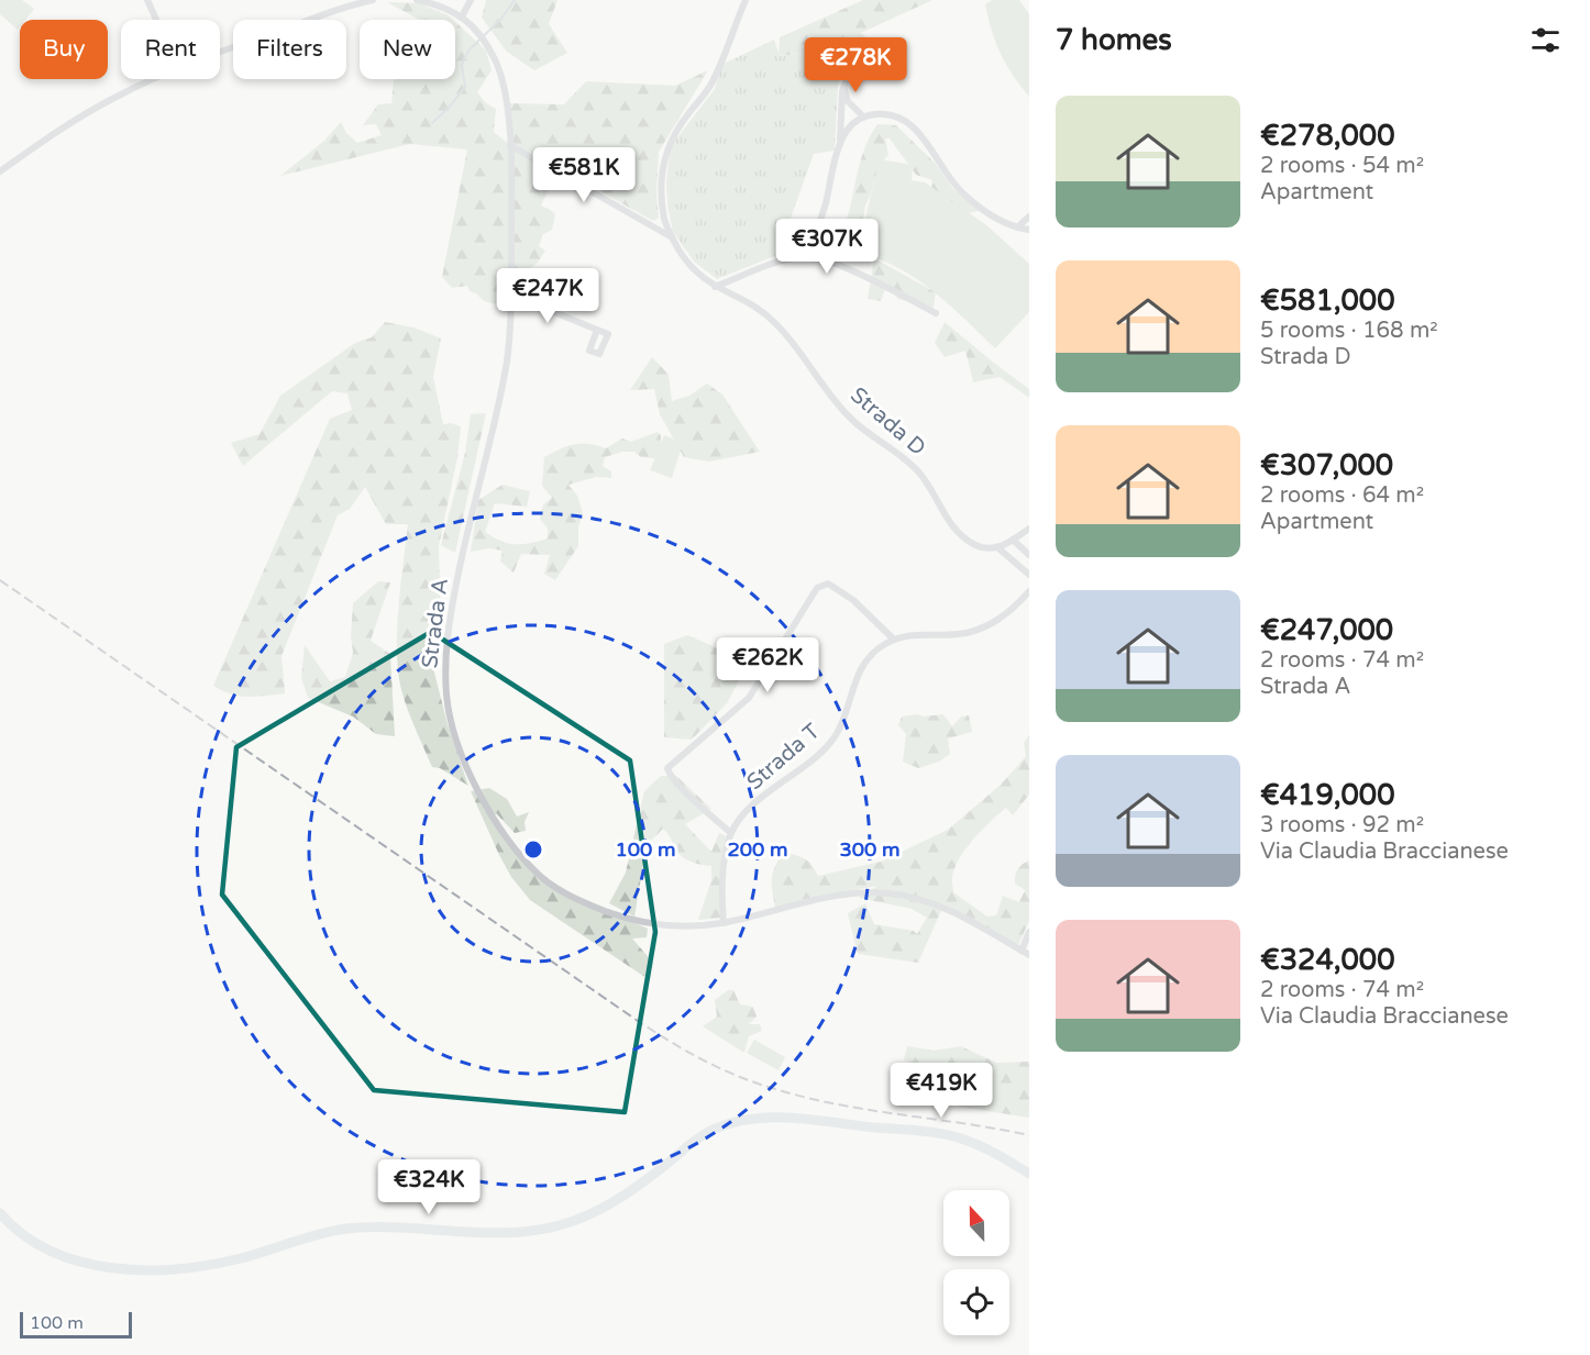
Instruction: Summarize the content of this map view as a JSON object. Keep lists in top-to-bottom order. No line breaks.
{"streets":{"street":["Strada D","Strada A","Strada T"]},"crossings":[["Strada D","Strada A"],["Strada A","Strada T"]],"scale_bar":"100 m","north":"top","page":{"heading":"7 homes","chip":["Buy","Rent","Filters","New"],"price":["€278K","€581K","€307K","€247K","€262K","€419K","€324K"],"list":[{"name":"€278,000","note":"2 rooms · 54 m² · Apartment"},{"name":"€581,000","note":"5 rooms · 168 m² · Strada D"},{"name":"€307,000","note":"2 rooms · 64 m² · Apartment"},{"name":"€247,000","note":"2 rooms · 74 m² · Strada A"},{"name":"€419,000","note":"3 rooms · 92 m² · Via Claudia Braccianese"},{"name":"€324,000","note":"2 rooms · 74 m² · Via Claudia Braccianese"}],"scale":"100 m"},"rings":["100 m","200 m","300 m"]}
